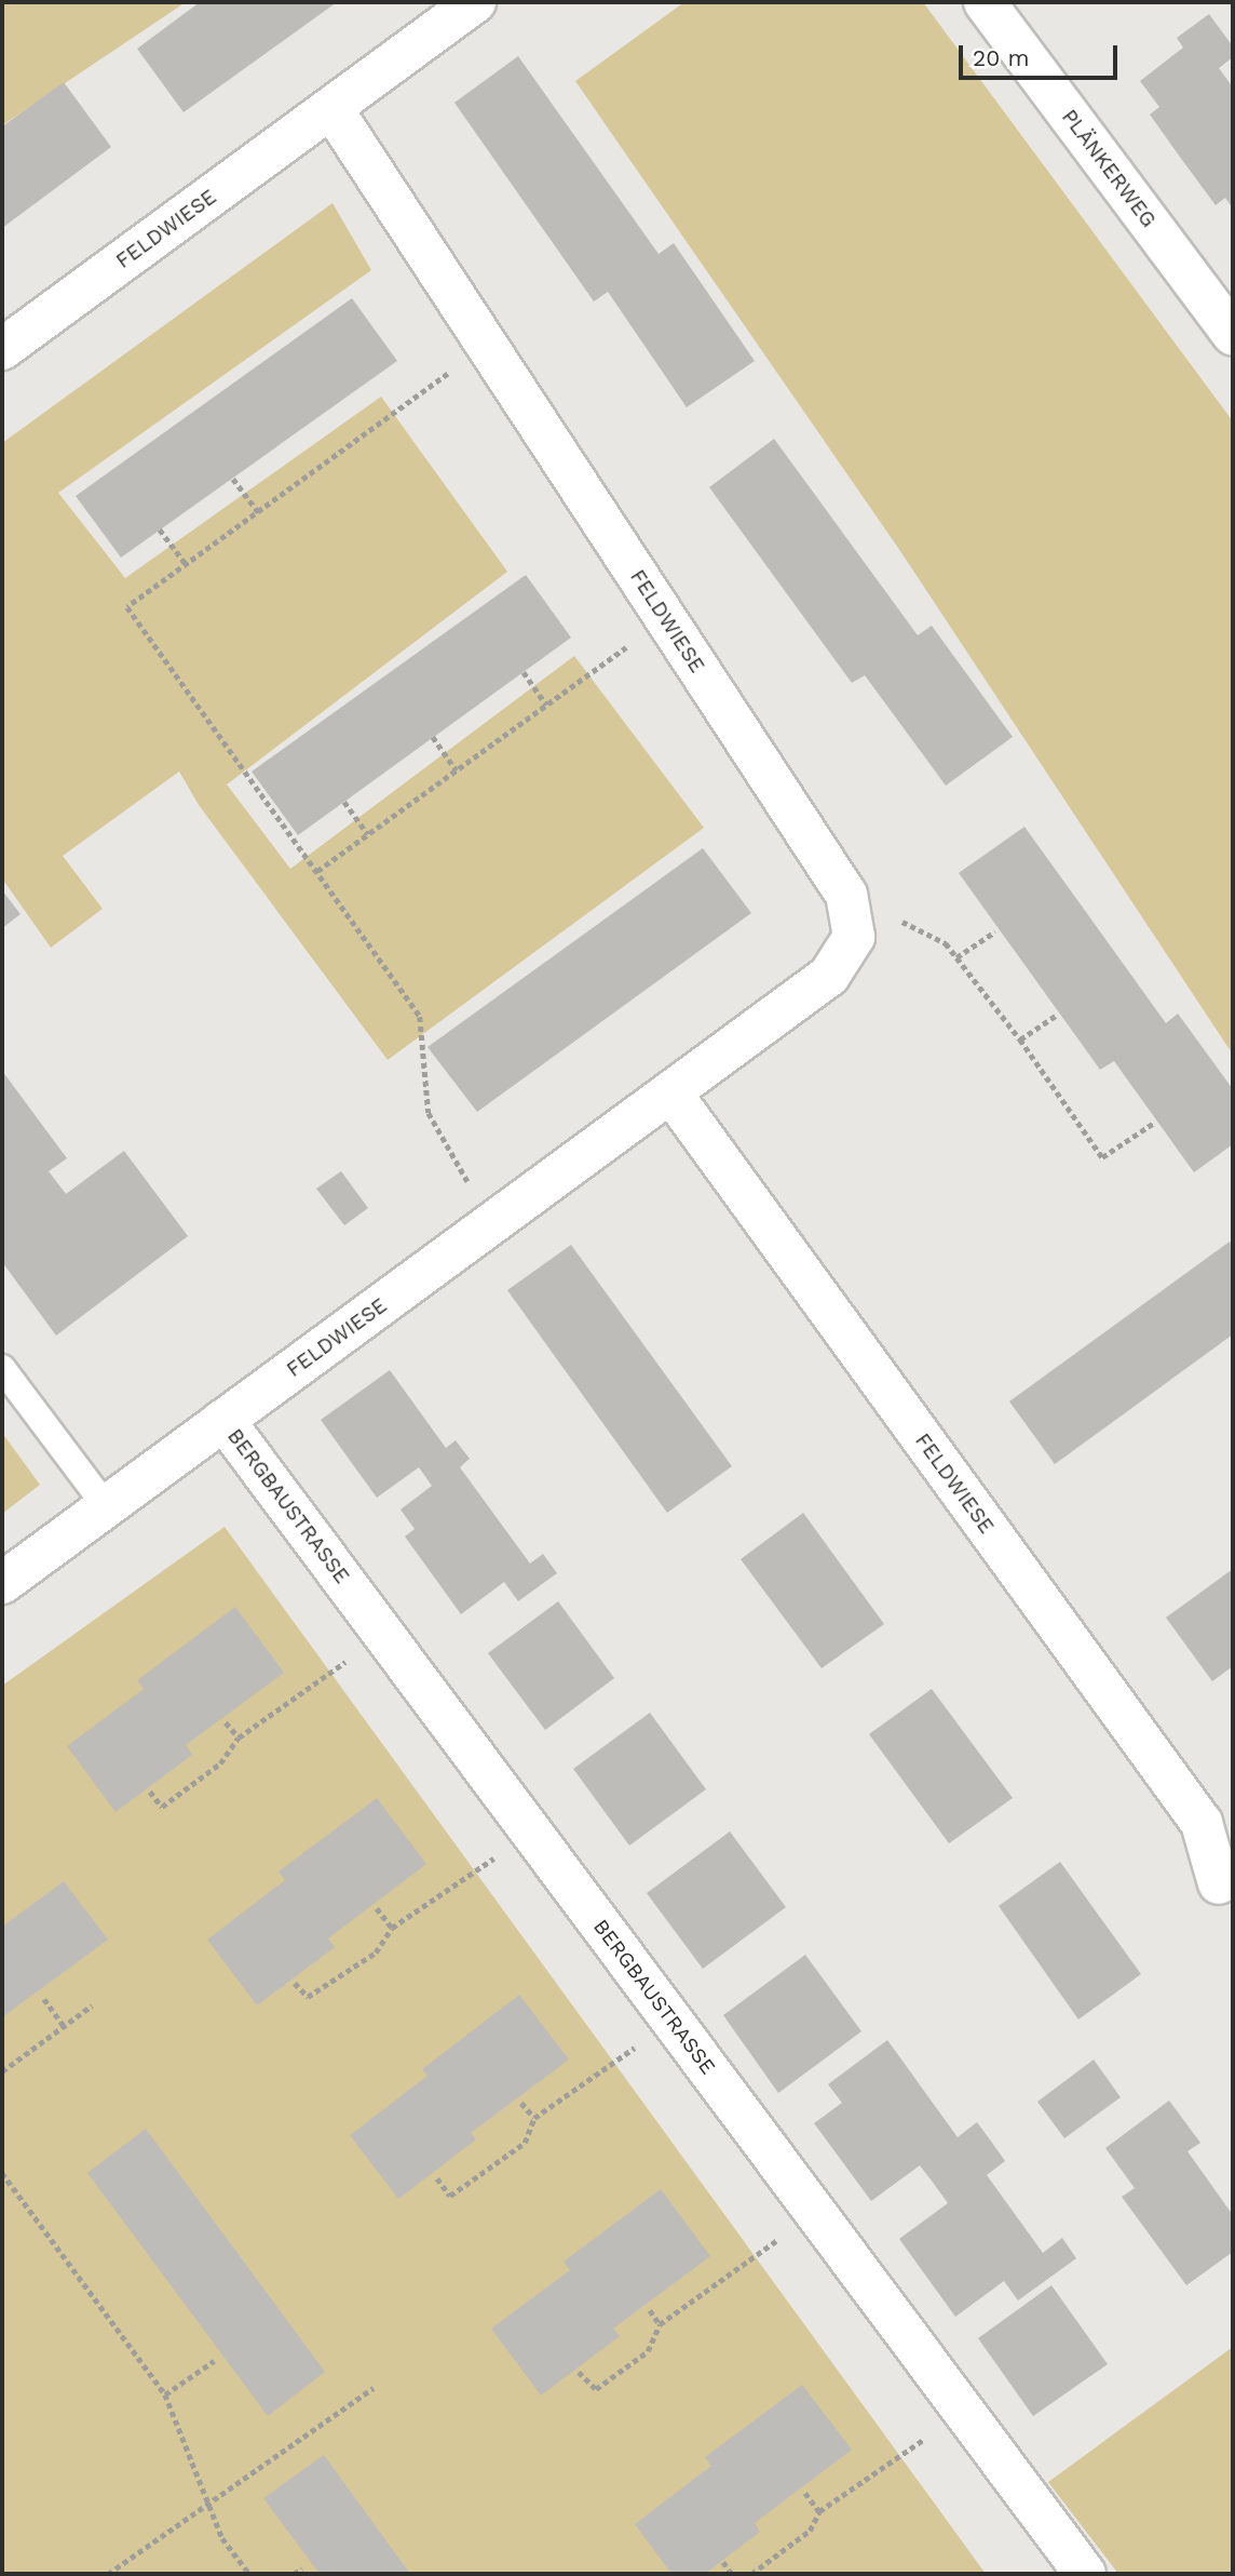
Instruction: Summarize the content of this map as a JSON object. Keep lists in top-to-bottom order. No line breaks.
{"streets":{"street":["PLÄNKERWEG","FELDWIESE","BERGBAUSTRASSE"]},"crossings":[["FELDWIESE","BERGBAUSTRASSE"]],"scale_bar":"20 m"}
